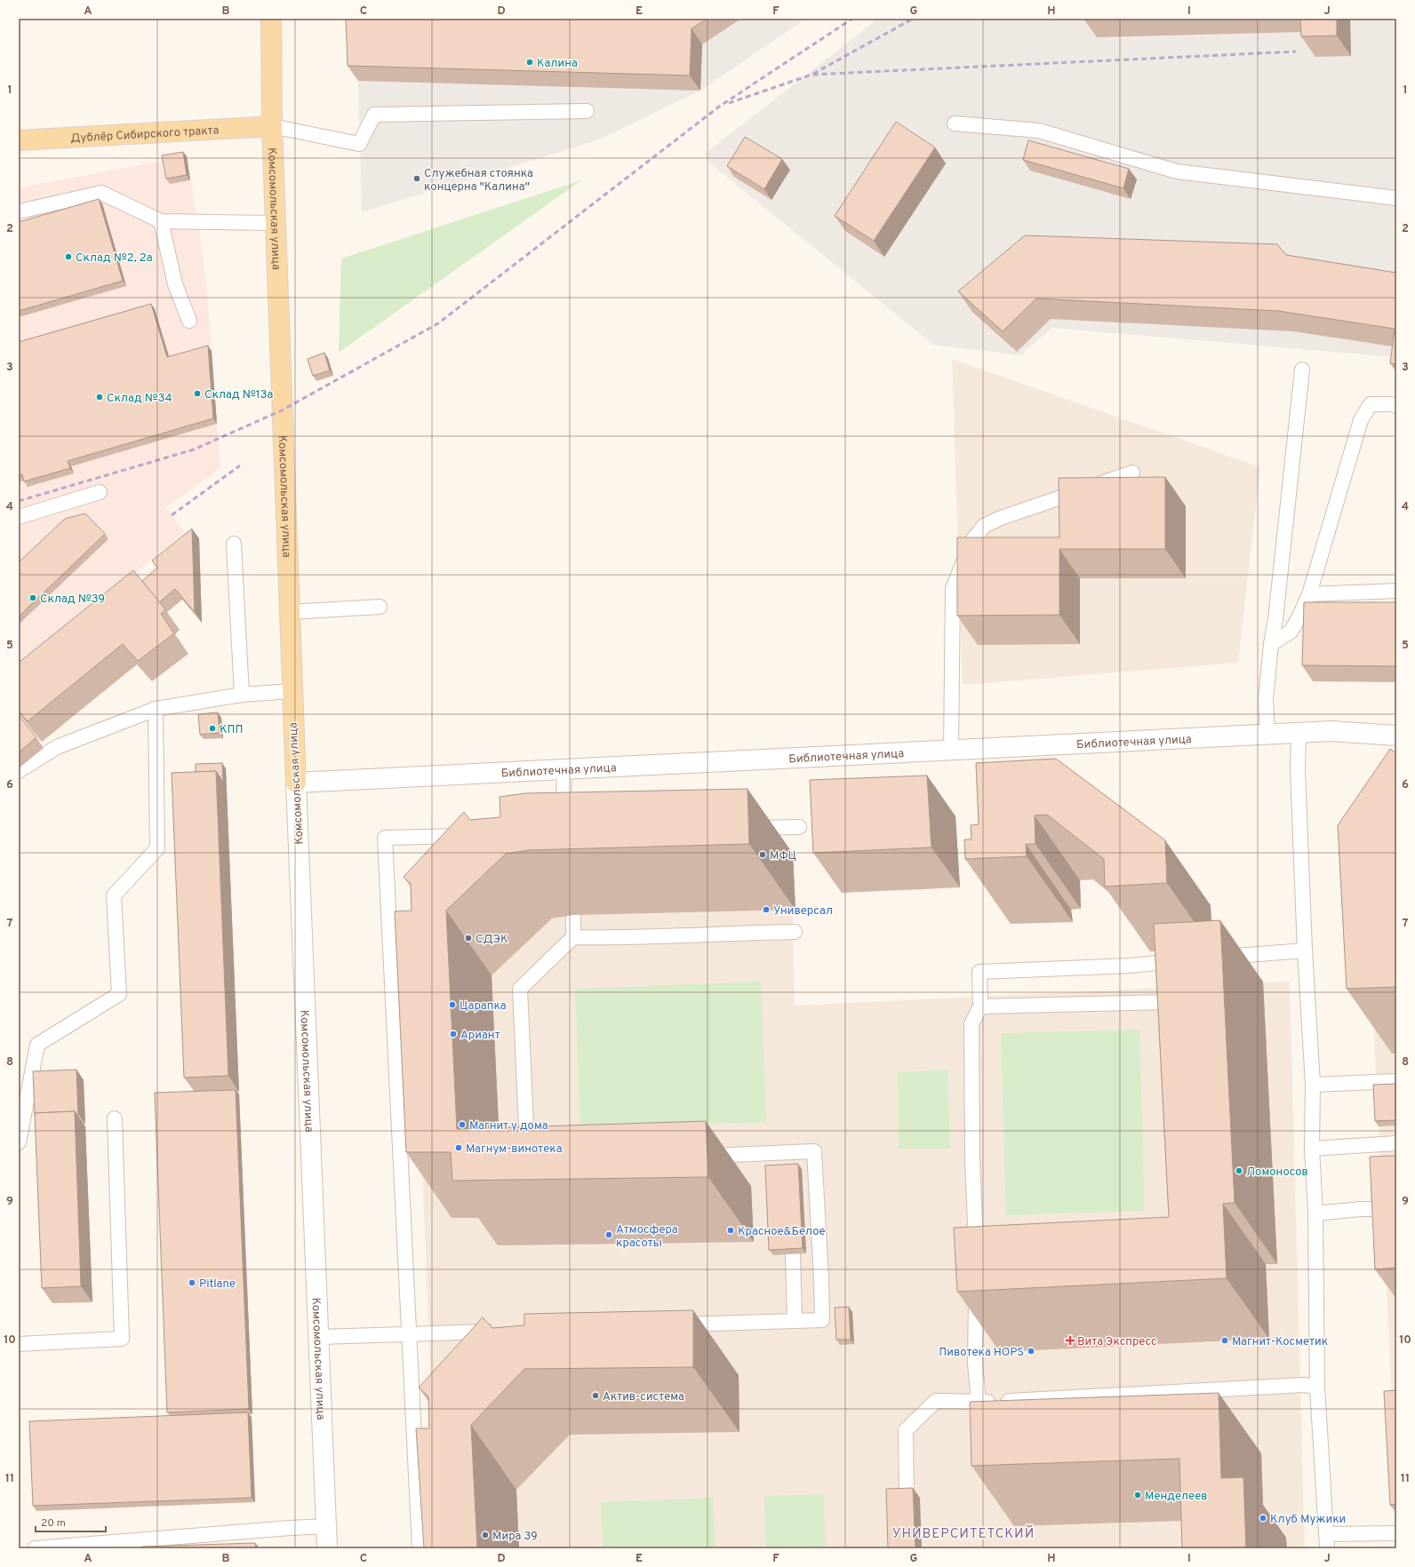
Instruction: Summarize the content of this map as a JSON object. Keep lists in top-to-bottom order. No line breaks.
{"streets":{"main road":["Дублёр Сибирского тракта","Комсомольская улица"],"street":["Библиотечная улица"]},"crossings":[["Дублёр Сибирского тракта","Комсомольская улица"],["Комсомольская улица","Библиотечная улица"]],"districts":["УНИВЕРСИТЕТСКИЙ"],"places":{"other":["Калина","Служебная стоянка концерна \"Калина\"","Склад №2, 2а","Склад №13а","Склад №34","Склад №39","КПП","МФЦ","Универсал","СДЭК","Царапка","Ариант","Магнит у дома","Магнум-винотека","Ломоносов","Красное&Белое","Атмосфера красоты","Pitlane","Магнит-Косметик","Пивотека HOPS","Актив-система","Менделеев","Клуб Мужики","Мира 39"],"health":["Вита Экспресс"]},"scale_bar":"20 m","grid":{"columns":["A","B","C","D","E","F","G","H","I","J"],"rows":["1","2","3","4","5","6","7","8","9","10","11"]}}
